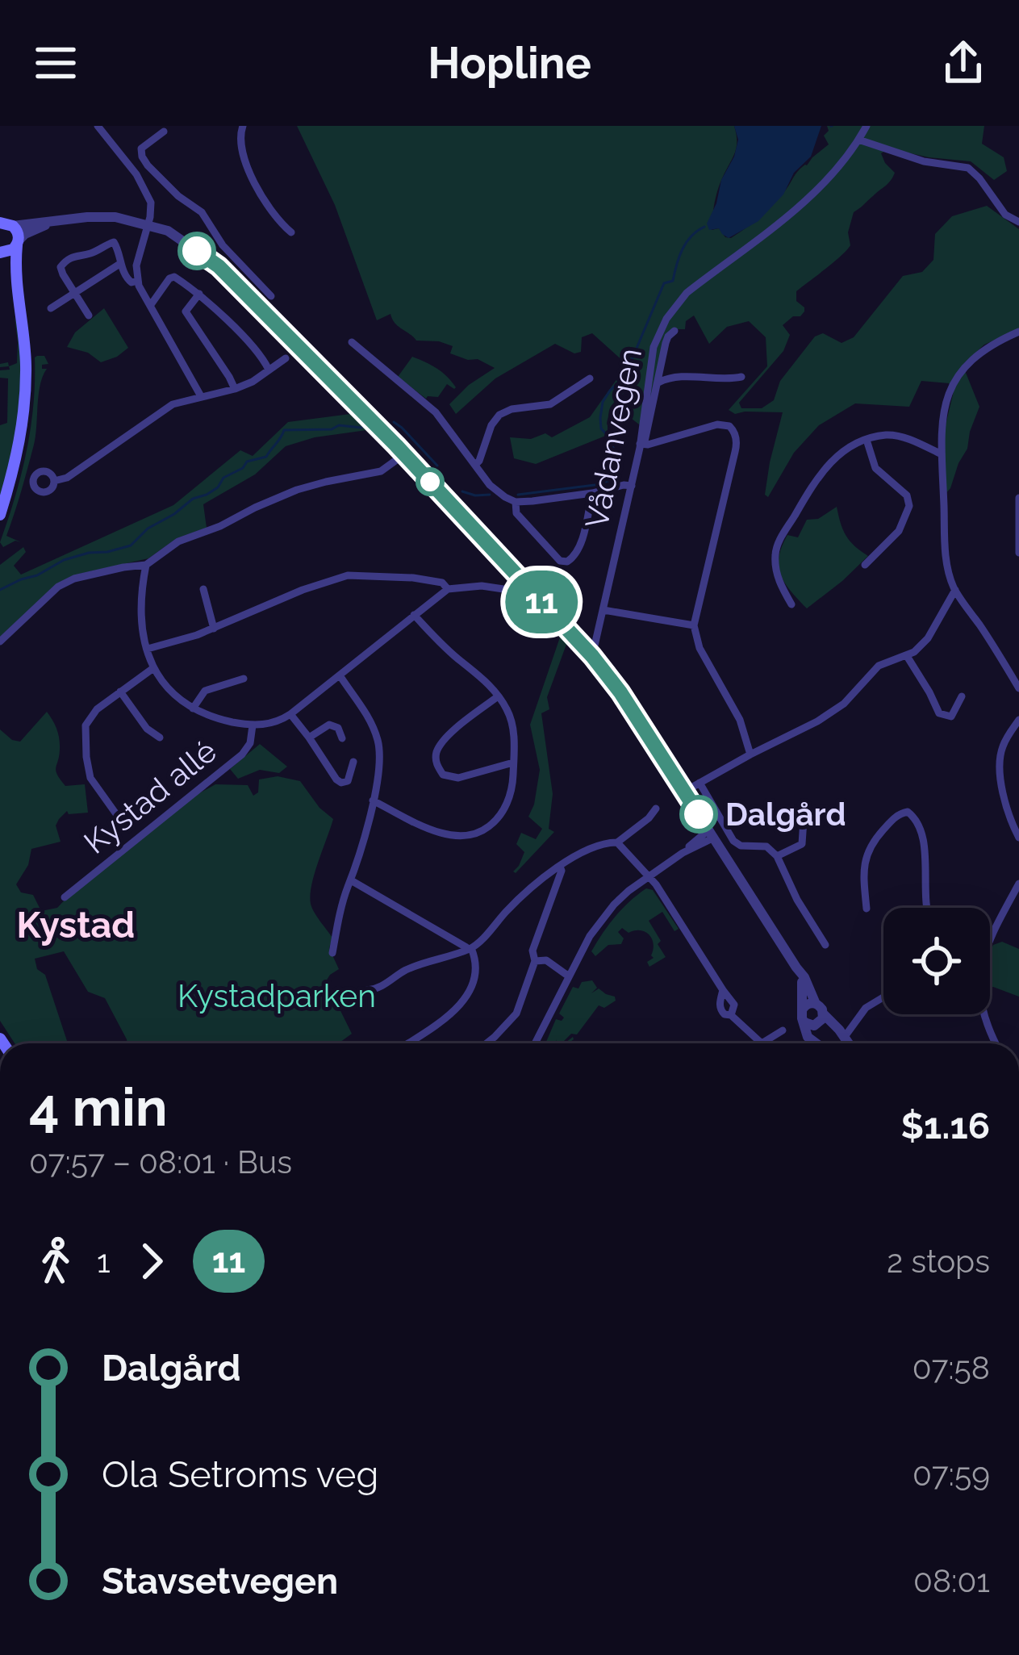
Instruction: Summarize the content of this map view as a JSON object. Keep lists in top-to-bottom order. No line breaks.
{"streets":{"street":["Vådanvegen","Kystad allé"]},"districts":["Kystad"],"parks":["Kystadparken"],"places":["Dalgård"],"lines":["bus line 11"],"page":{"header":"Hopline","on_map":"11","heading":["4 min","07:57 – 08:01 · Bus","$1.16"],"legs":["1","11","2 stops"],"list":[{"name":"Dalgård","value":"07:58"},{"name":"Ola Setroms veg","value":"07:59"},{"name":"Stavsetvegen","value":"08:01"}]}}
